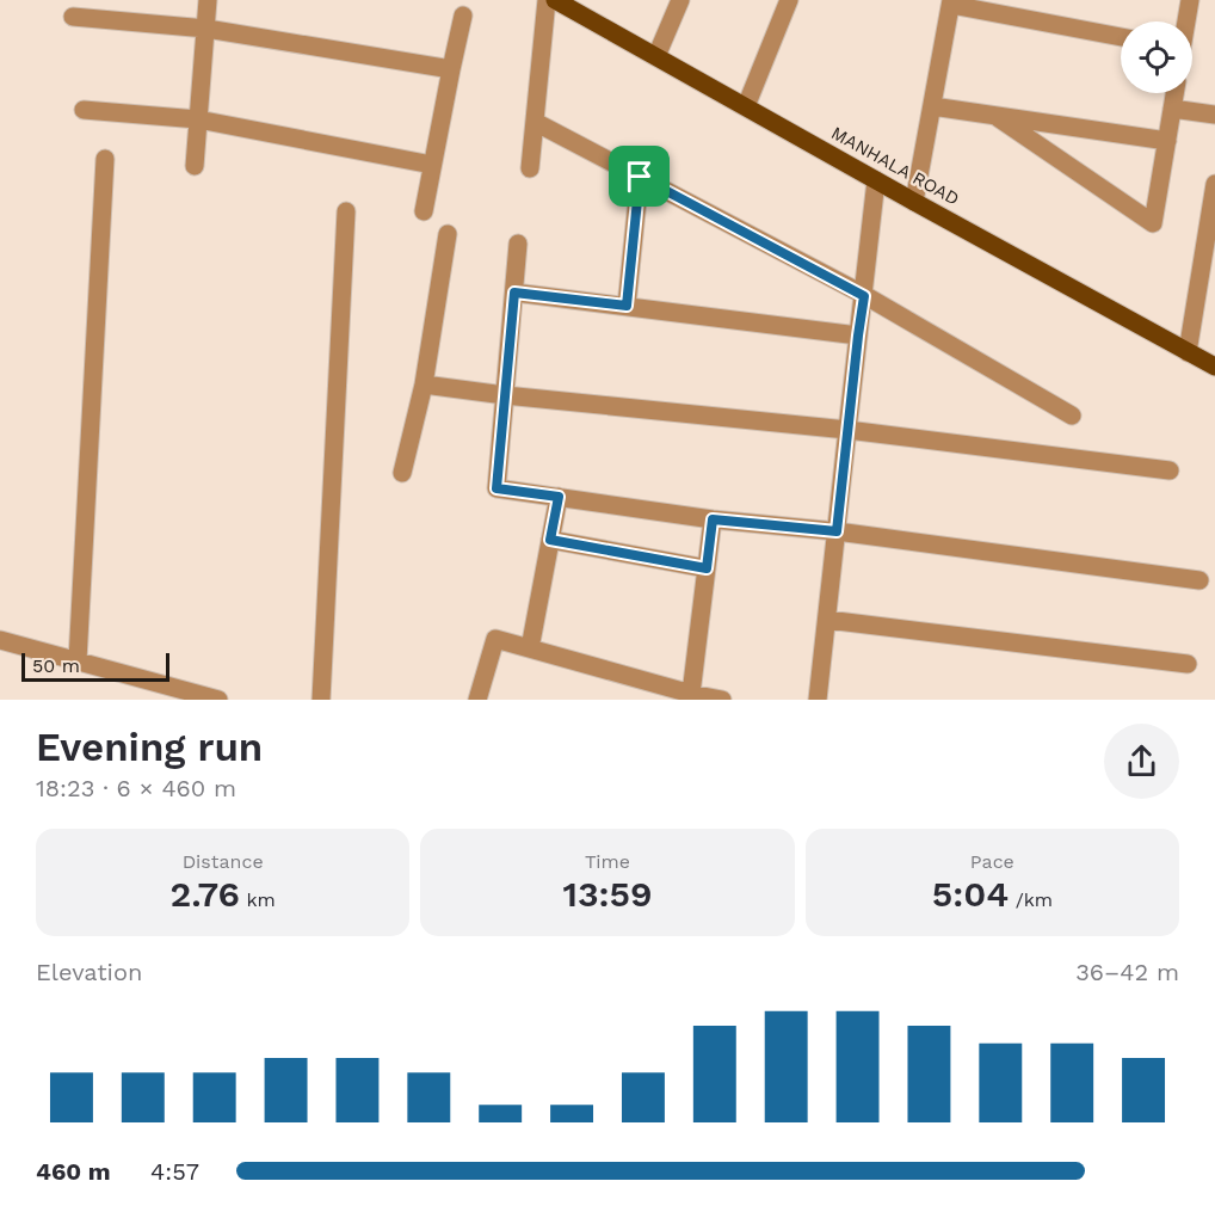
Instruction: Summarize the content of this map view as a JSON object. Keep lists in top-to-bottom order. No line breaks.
{"streets":{"main road":["MANHALA ROAD"]},"scale_bar":"50 m","page":{"scale":"50 m","heading":["Evening run","18:23 · 6 × 460 m"],"stats":[["Distance","2.76 km"],["Time","13:59"],["Pace","5:04 /km"]],"chart":["Elevation","36–42 m"],"list":[{"name":"460 m","note":"4:57"}]}}
